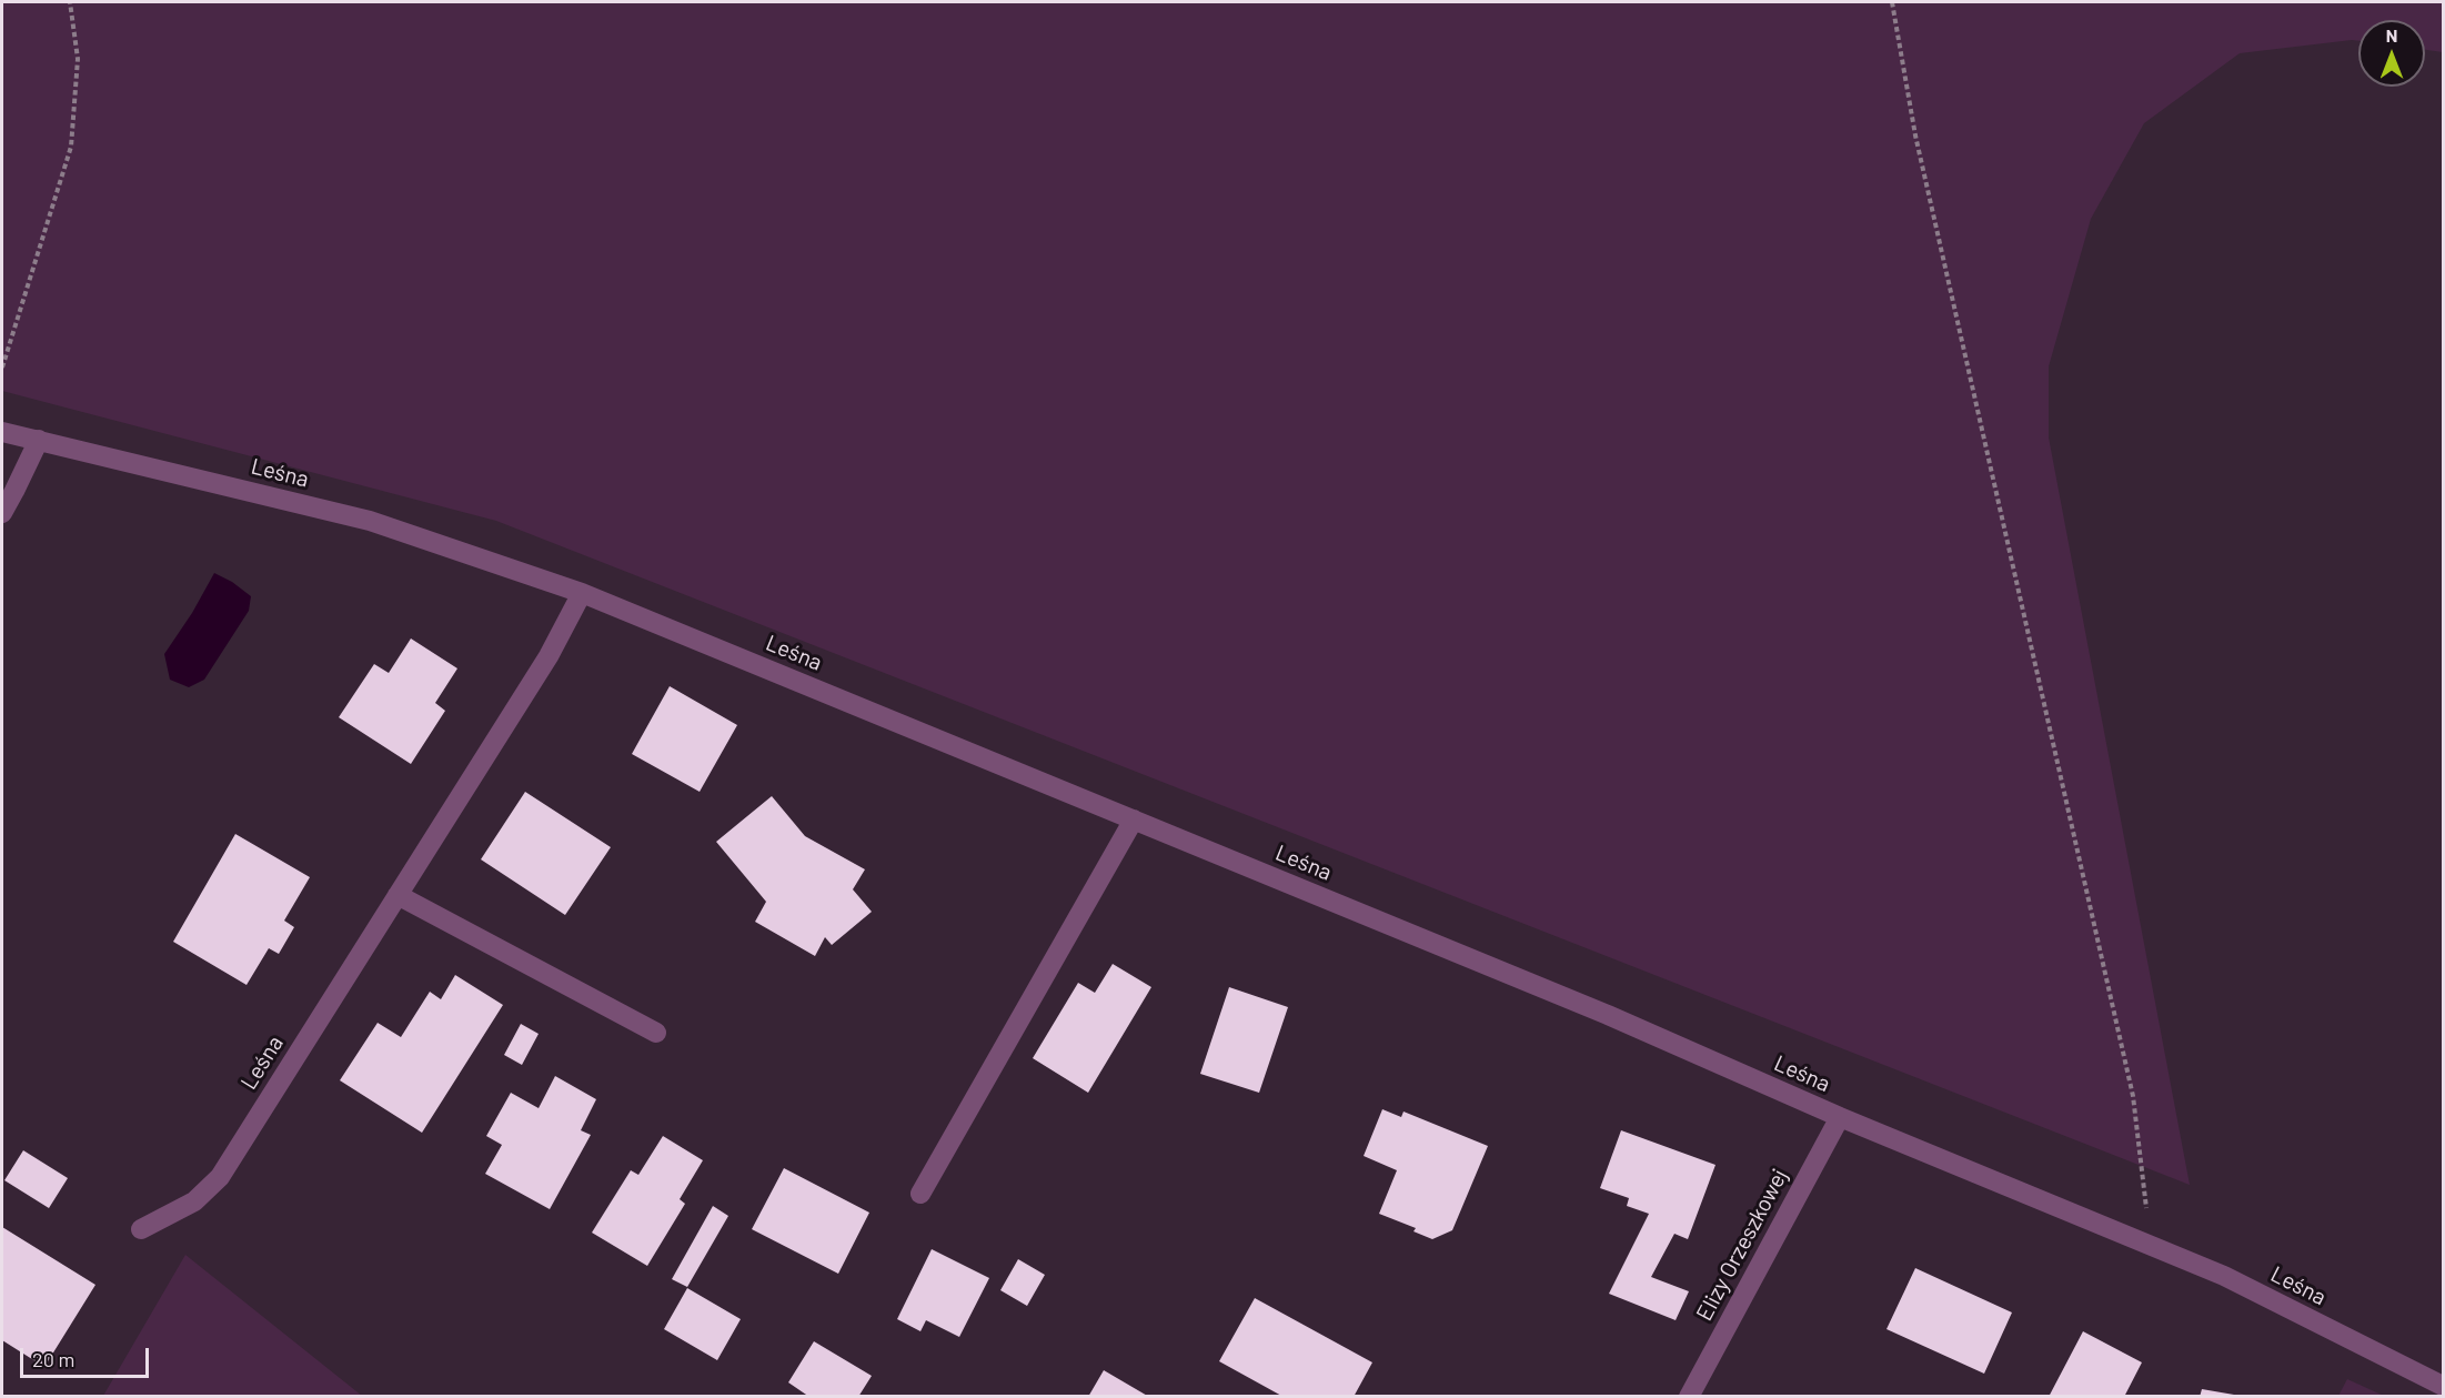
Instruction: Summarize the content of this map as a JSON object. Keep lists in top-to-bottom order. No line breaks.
{"streets":{"street":["Leśna","Elizy Orzeszkowej"]},"crossings":[["Leśna","Elizy Orzeszkowej"]],"scale_bar":"20 m","north":"top"}
